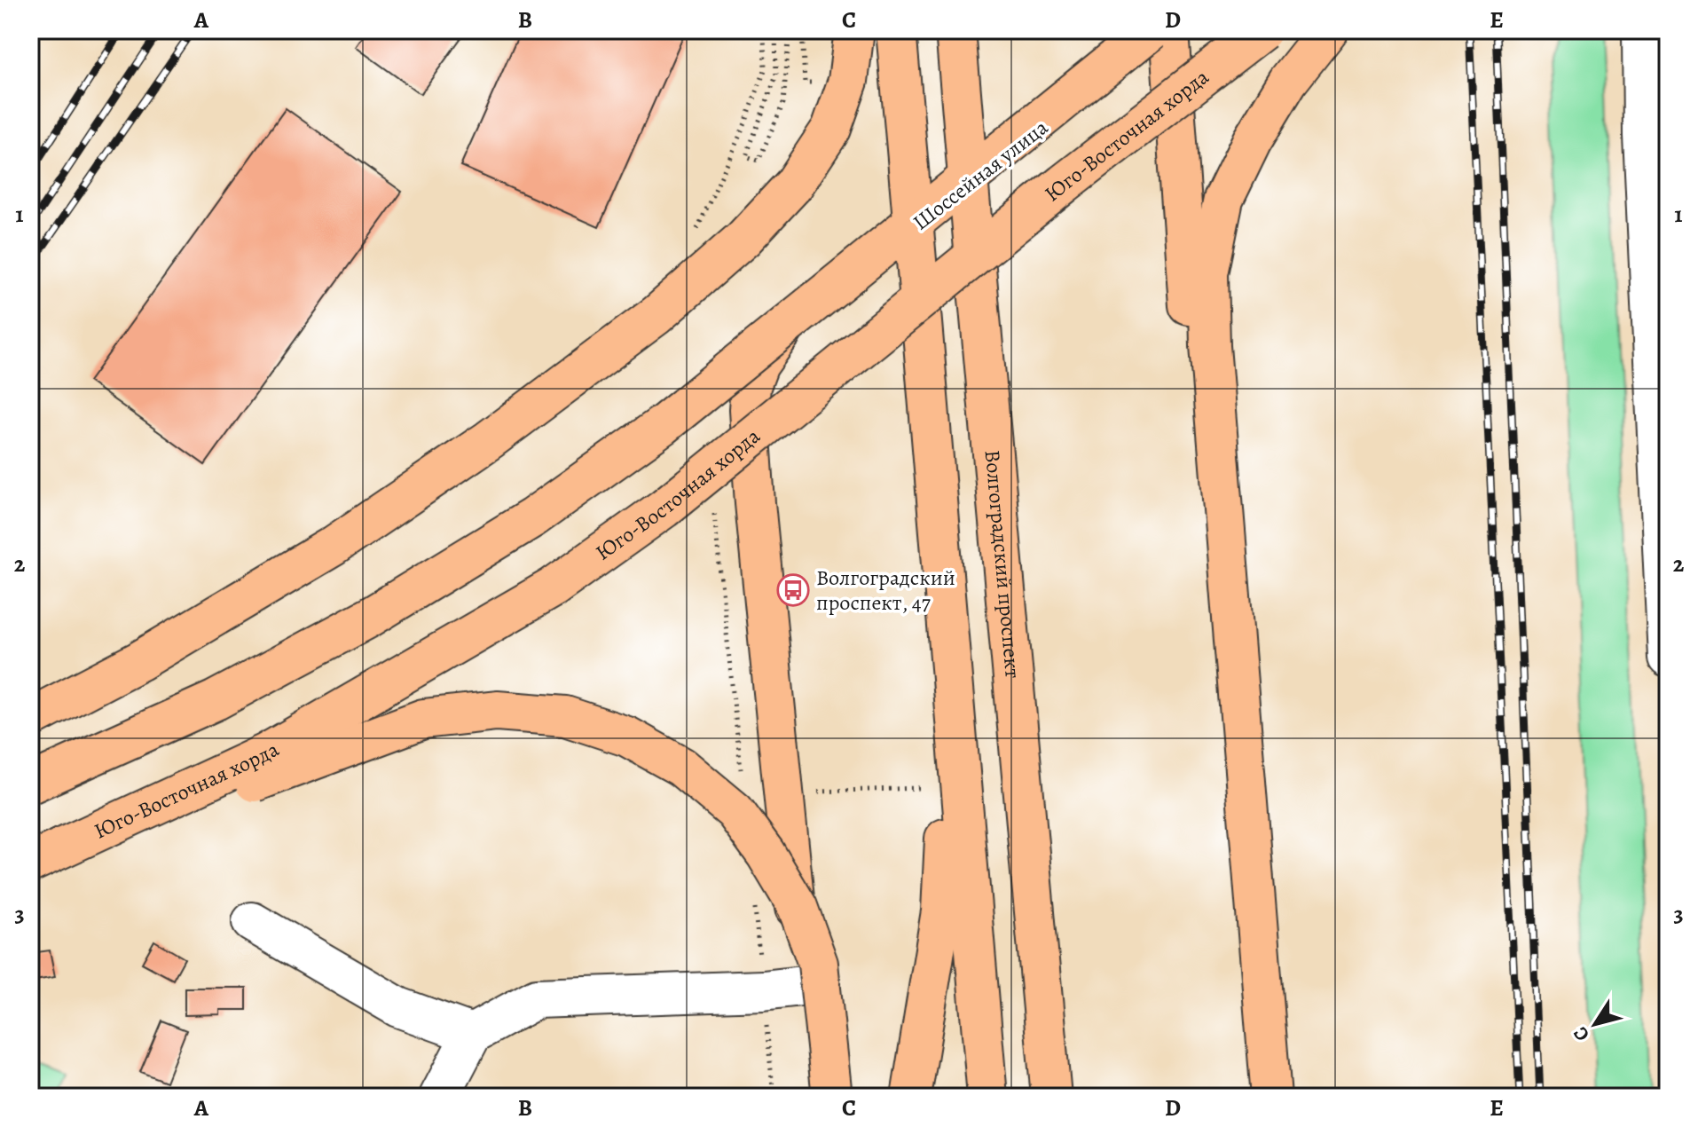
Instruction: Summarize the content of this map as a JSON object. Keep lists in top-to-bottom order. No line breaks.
{"streets":{"main road":["Юго-Восточная хорда","Шоссейная улица","Волгоградский проспект"]},"places":{"bus stop":["Волгоградский проспект, 47"]},"north":"bottom left","grid":{"columns":["A","B","C","D","E"],"rows":["1","2","3"]}}
